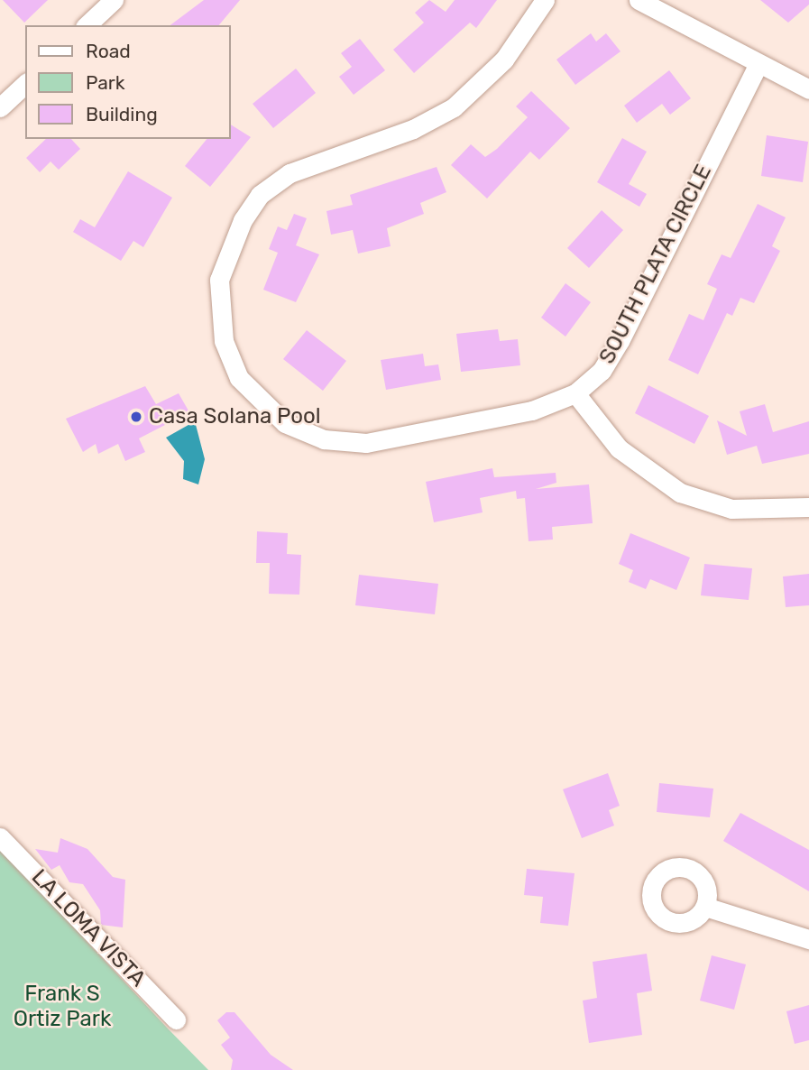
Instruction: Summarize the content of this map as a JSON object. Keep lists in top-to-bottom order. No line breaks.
{"streets":{"street":["SOUTH PLATA CIRCLE","LA LOMA VISTA"]},"parks":["Frank S Ortiz Park"],"places":["Casa Solana Pool"],"legend":["Road","Park","Building"]}
